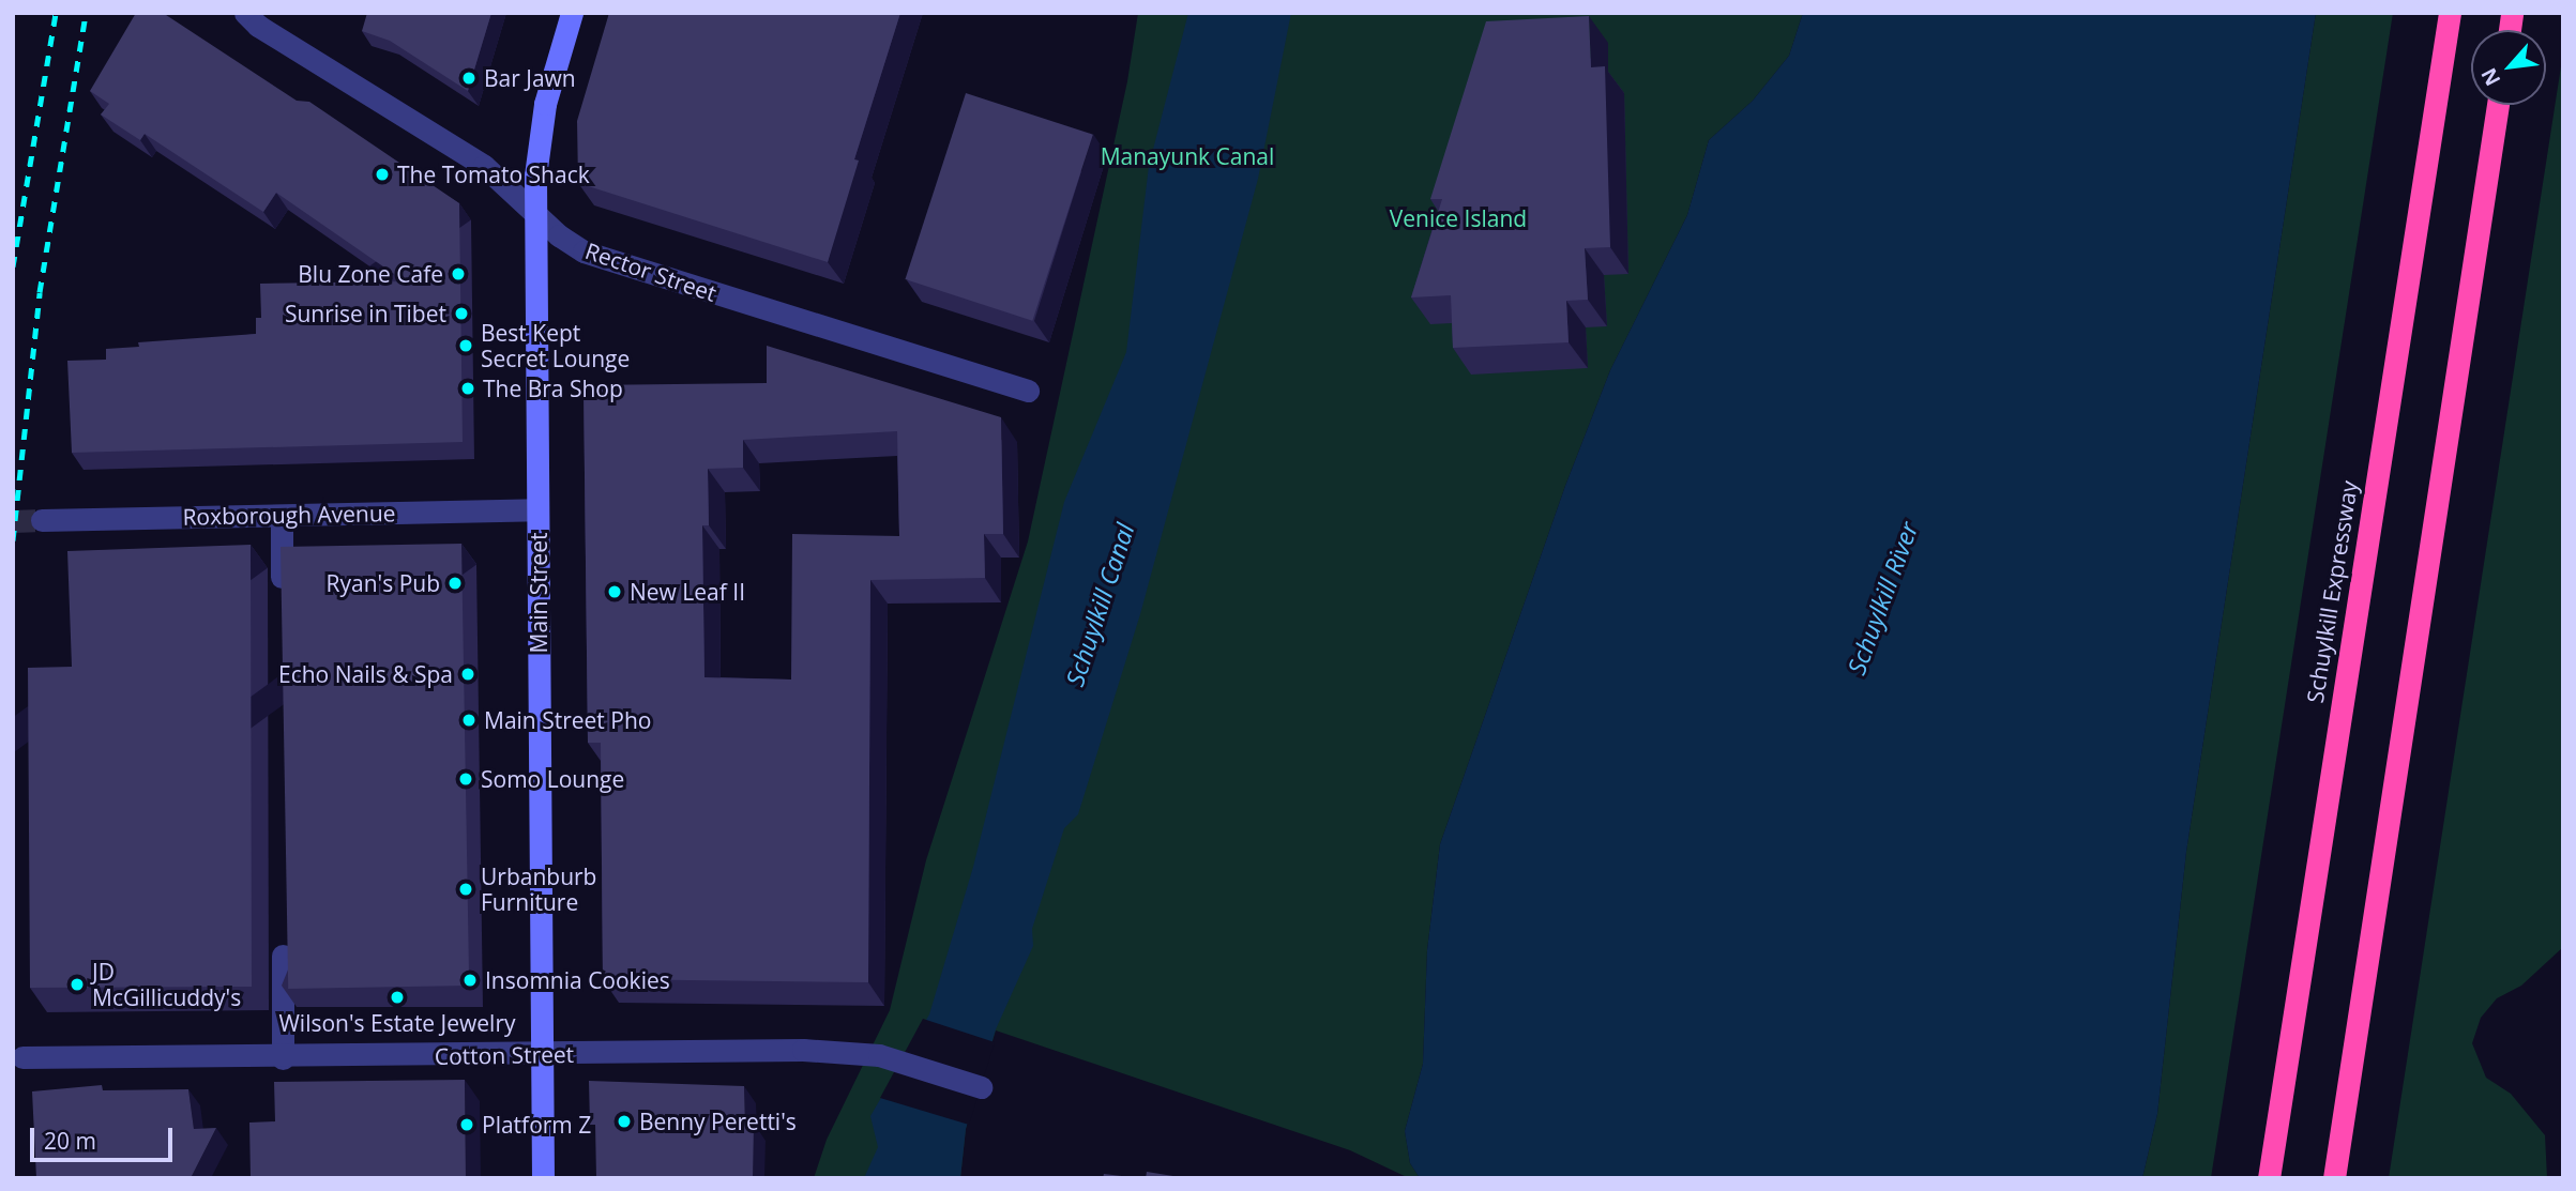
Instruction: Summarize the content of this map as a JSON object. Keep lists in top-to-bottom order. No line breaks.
{"streets":{"highway":["Schuylkill Expressway"],"street":["Rector Street","Roxborough Avenue","Main Street","Cotton Street"]},"crossings":[["Rector Street","Main Street"],["Roxborough Avenue","Main Street"],["Main Street","Cotton Street"]],"water":["Schuylkill River","Schuylkill Canal"],"parks":["Manayunk Canal","Venice Island"],"places":["Bar Jawn","The Tomato Shack","Blu Zone Cafe","Sunrise in Tibet","Best Kept Secret Lounge","The Bra Shop","Ryan's Pub","New Leaf II","Echo Nails & Spa","Main Street Pho","Somo Lounge","Urbanburb Furniture","Insomnia Cookies","JD McGillicuddy's","Wilson's Estate Jewelry","Benny Peretti's","Platform Z"],"scale_bar":"20 m","north":"bottom left"}
